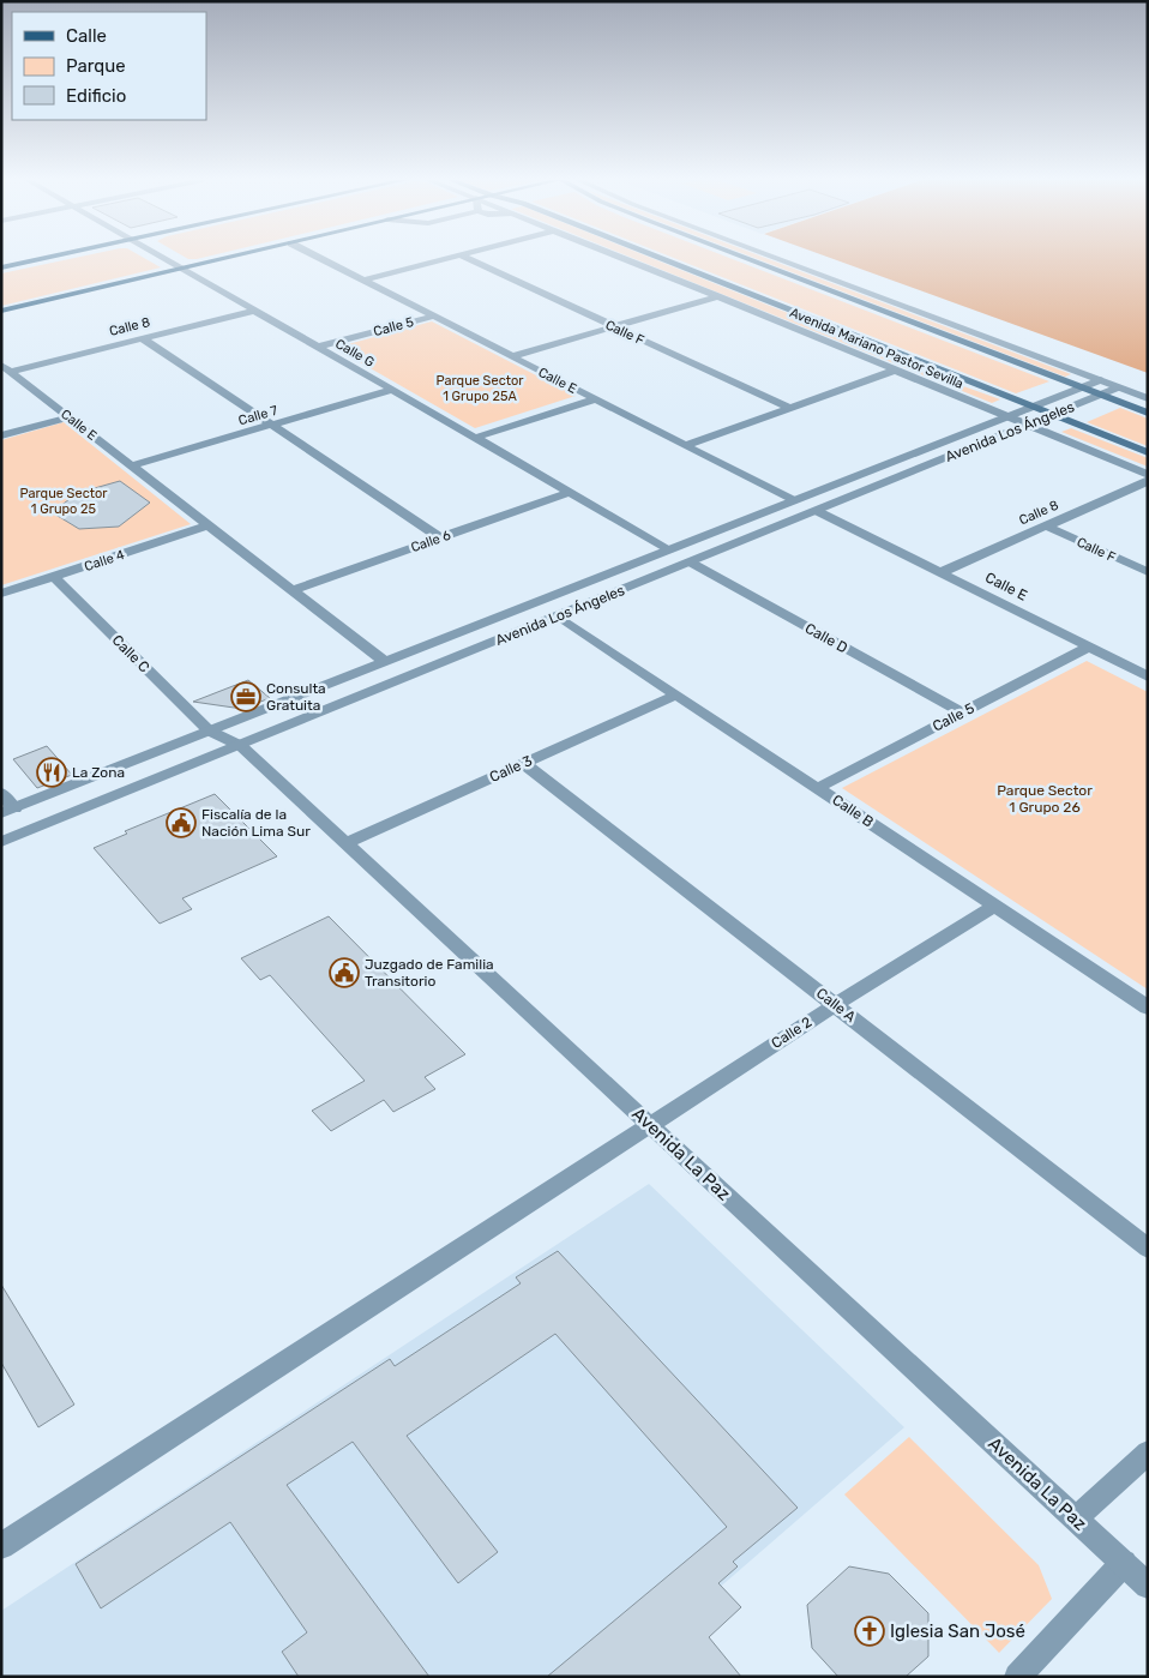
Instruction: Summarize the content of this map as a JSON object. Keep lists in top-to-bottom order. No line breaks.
{"streets":{"main road":["Avenida Mariano Pastor Sevilla"],"street":["Calle 8","Calle 5","Calle F","Calle G","Calle E","Calle 7","Avenida Los Ángeles","Calle 6","Calle 4","Calle D","Calle C","Calle 3","Calle B","Calle A","Calle 2","Avenida La Paz"]},"crossings":[["Calle 8","Calle F"],["Calle 8","Calle G"],["Calle 8","Calle E"],["Calle 5","Calle G"],["Calle 5","Calle E"],["Calle 5","Calle D"],["Calle 5","Calle B"],["Avenida Mariano Pastor Sevilla","Avenida Los Ángeles"],["Calle G","Calle 7"],["Calle G","Avenida Los Ángeles"],["Calle G","Calle 6"],["Calle E","Calle 7"],["Calle E","Avenida Los Ángeles"],["Calle E","Calle 6"],["Calle E","Calle 4"],["Avenida Los Ángeles","Calle D"],["Avenida Los Ángeles","Calle C"],["Avenida Los Ángeles","Calle B"],["Avenida Los Ángeles","Avenida La Paz"],["Calle 4","Calle C"],["Calle C","Avenida La Paz"],["Calle 3","Calle B"],["Calle 3","Calle A"],["Calle 3","Avenida La Paz"],["Calle B","Calle 2"],["Calle A","Calle 2"],["Calle 2","Avenida La Paz"]],"parks":["Parque Sector 1 Grupo 25A","Parque Sector 1 Grupo 25","Parque Sector 1 Grupo 26"],"places":{"office":["Consulta Gratuita"],"restaurant":["La Zona"],"public building":["Fiscalía de la Nación Lima Sur","Juzgado de Familia Transitorio"],"church":["Iglesia San José"]},"legend":["Calle","Parque","Edificio"]}
